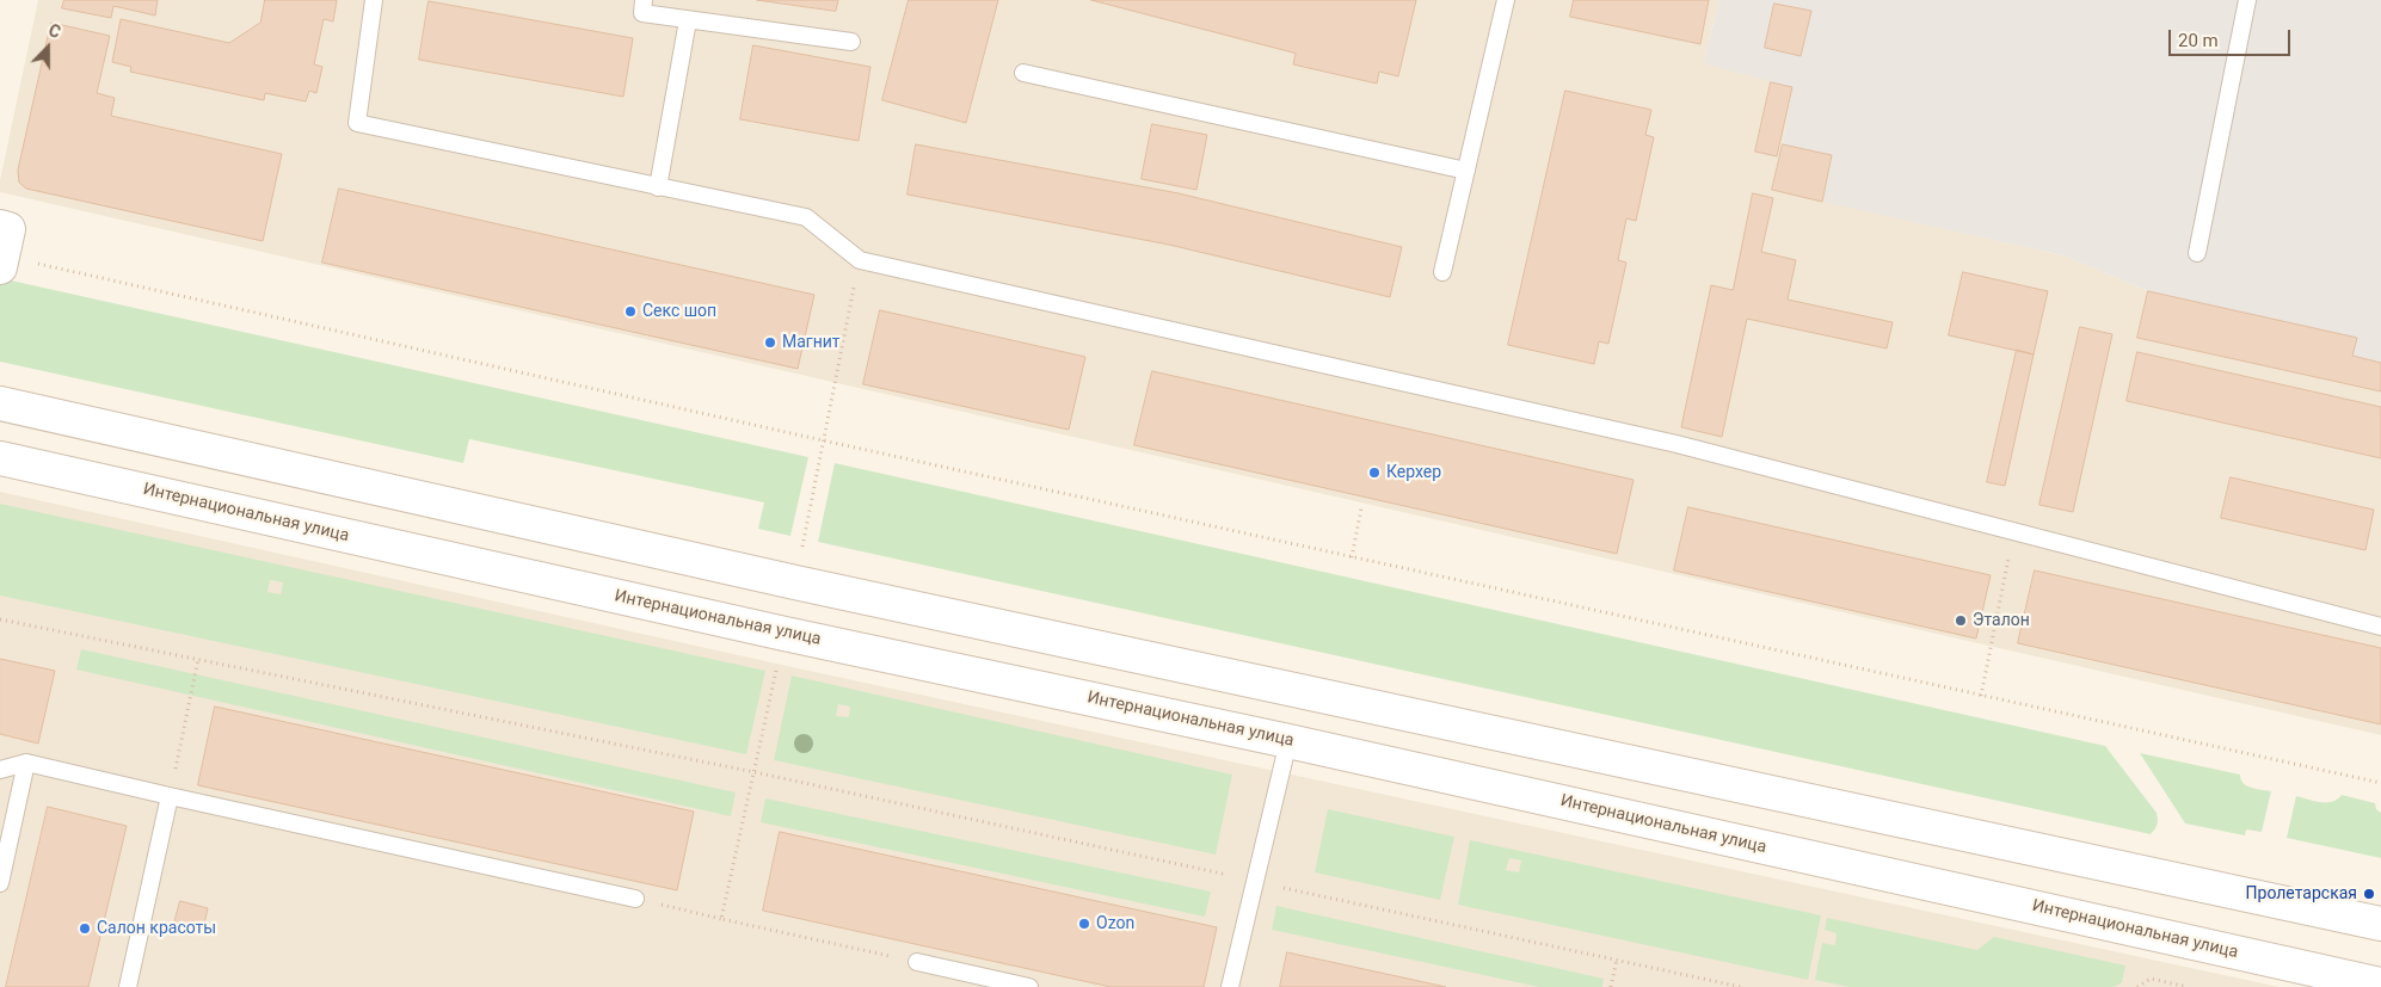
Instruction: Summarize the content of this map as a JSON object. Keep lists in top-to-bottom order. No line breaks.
{"streets":{"main road":["Интернациональная улица"]},"places":["Секс шоп","Магнит","Керхер","Эталон","Пролетарская","Ozon","Салон красоты"],"scale_bar":"20 m","north":"top"}
